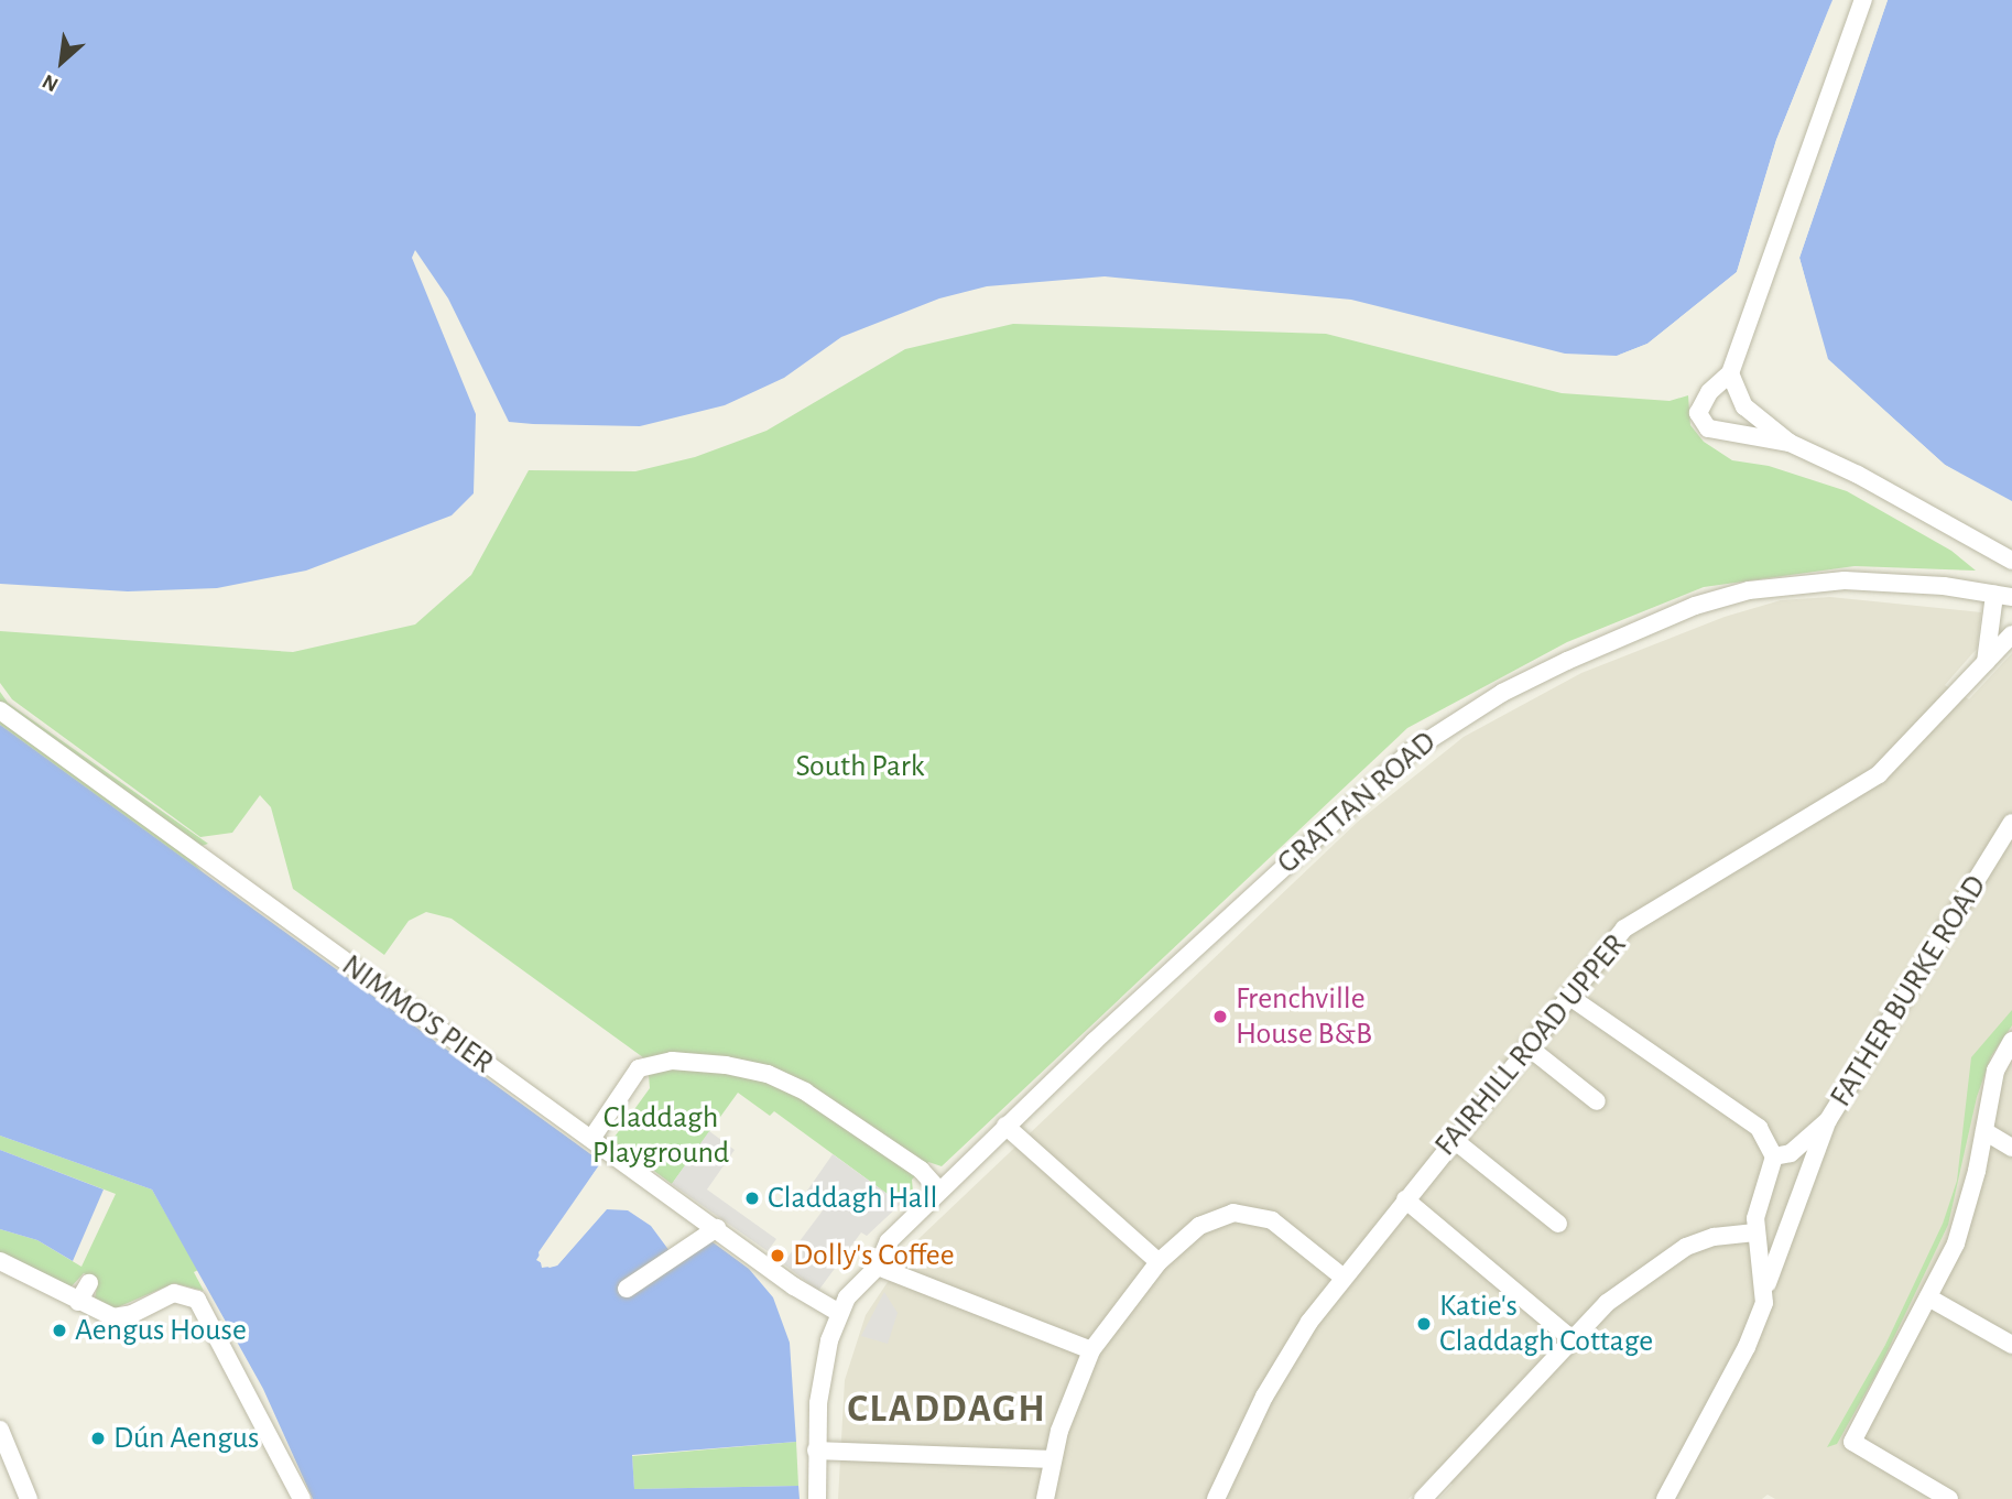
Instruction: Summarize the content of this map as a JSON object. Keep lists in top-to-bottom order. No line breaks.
{"streets":{"street":["GRATTAN ROAD","FATHER BURKE ROAD","NIMMO'S PIER","FAIRHILL ROAD UPPER"]},"crossings":[["GRATTAN ROAD","NIMMO'S PIER"]],"districts":["CLADDAGH"],"parks":["South Park","Claddagh Playground"],"places":["Frenchville House B&B","Claddagh Hall","Dolly's Coffee","Katie's Claddagh Cottage","Aengus House","Dún Aengus"],"north":"bottom left"}
